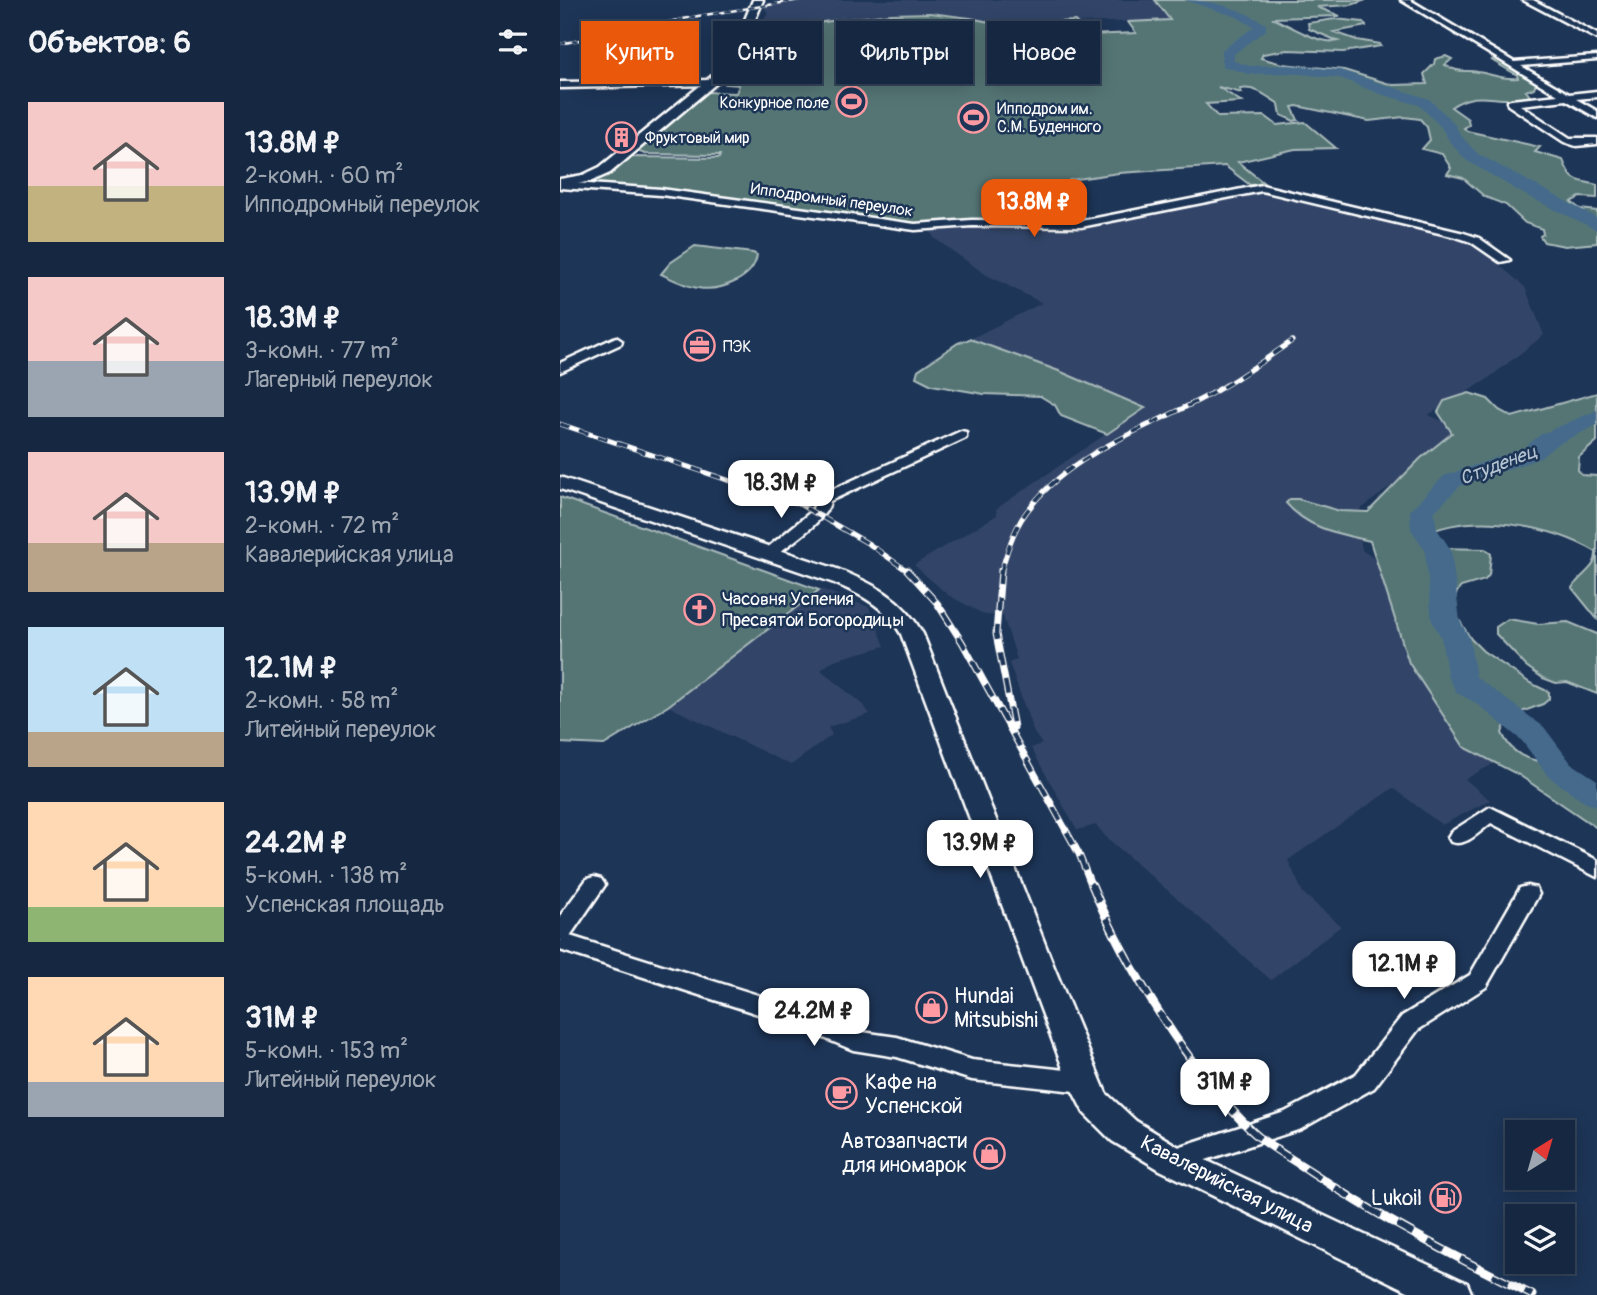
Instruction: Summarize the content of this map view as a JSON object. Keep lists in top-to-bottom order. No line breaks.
{"streets":{"street":["Ипподромный переулок","Кавалерийская улица"]},"water":["Студенец"],"places":{"sports":["Конкурное поле","Ипподром им. С.М. Буденного"],"building":["Фруктовый мир"],"office":["ПЭК"],"church":["Часовня Успения Пресвятой Богородицы"],"shop":["Hundai Mitsubishi","Автозапчасти для иномарок"],"cafe":["Кафе на Успенской"],"fuel station":["Lukoil"]},"north":"top right","page":{"heading":"Объектов: 6","chip":["Купить","Снять","Фильтры","Новое"],"list":[{"name":"13.8M ₽","note":"2-комн. · 60 m² · Ипподромный переулок"},{"name":"18.3M ₽","note":"3-комн. · 77 m² · Лагерный переулок"},{"name":"13.9M ₽","note":"2-комн. · 72 m² · Кавалерийская улица"},{"name":"12.1M ₽","note":"2-комн. · 58 m² · Литейный переулок"},{"name":"24.2M ₽","note":"5-комн. · 138 m² · Успенская площадь"},{"name":"31M ₽","note":"5-комн. · 153 m² · Литейный переулок"}],"price":["13.8M ₽","18.3M ₽","13.9M ₽","12.1M ₽","24.2M ₽","31M ₽"]}}
